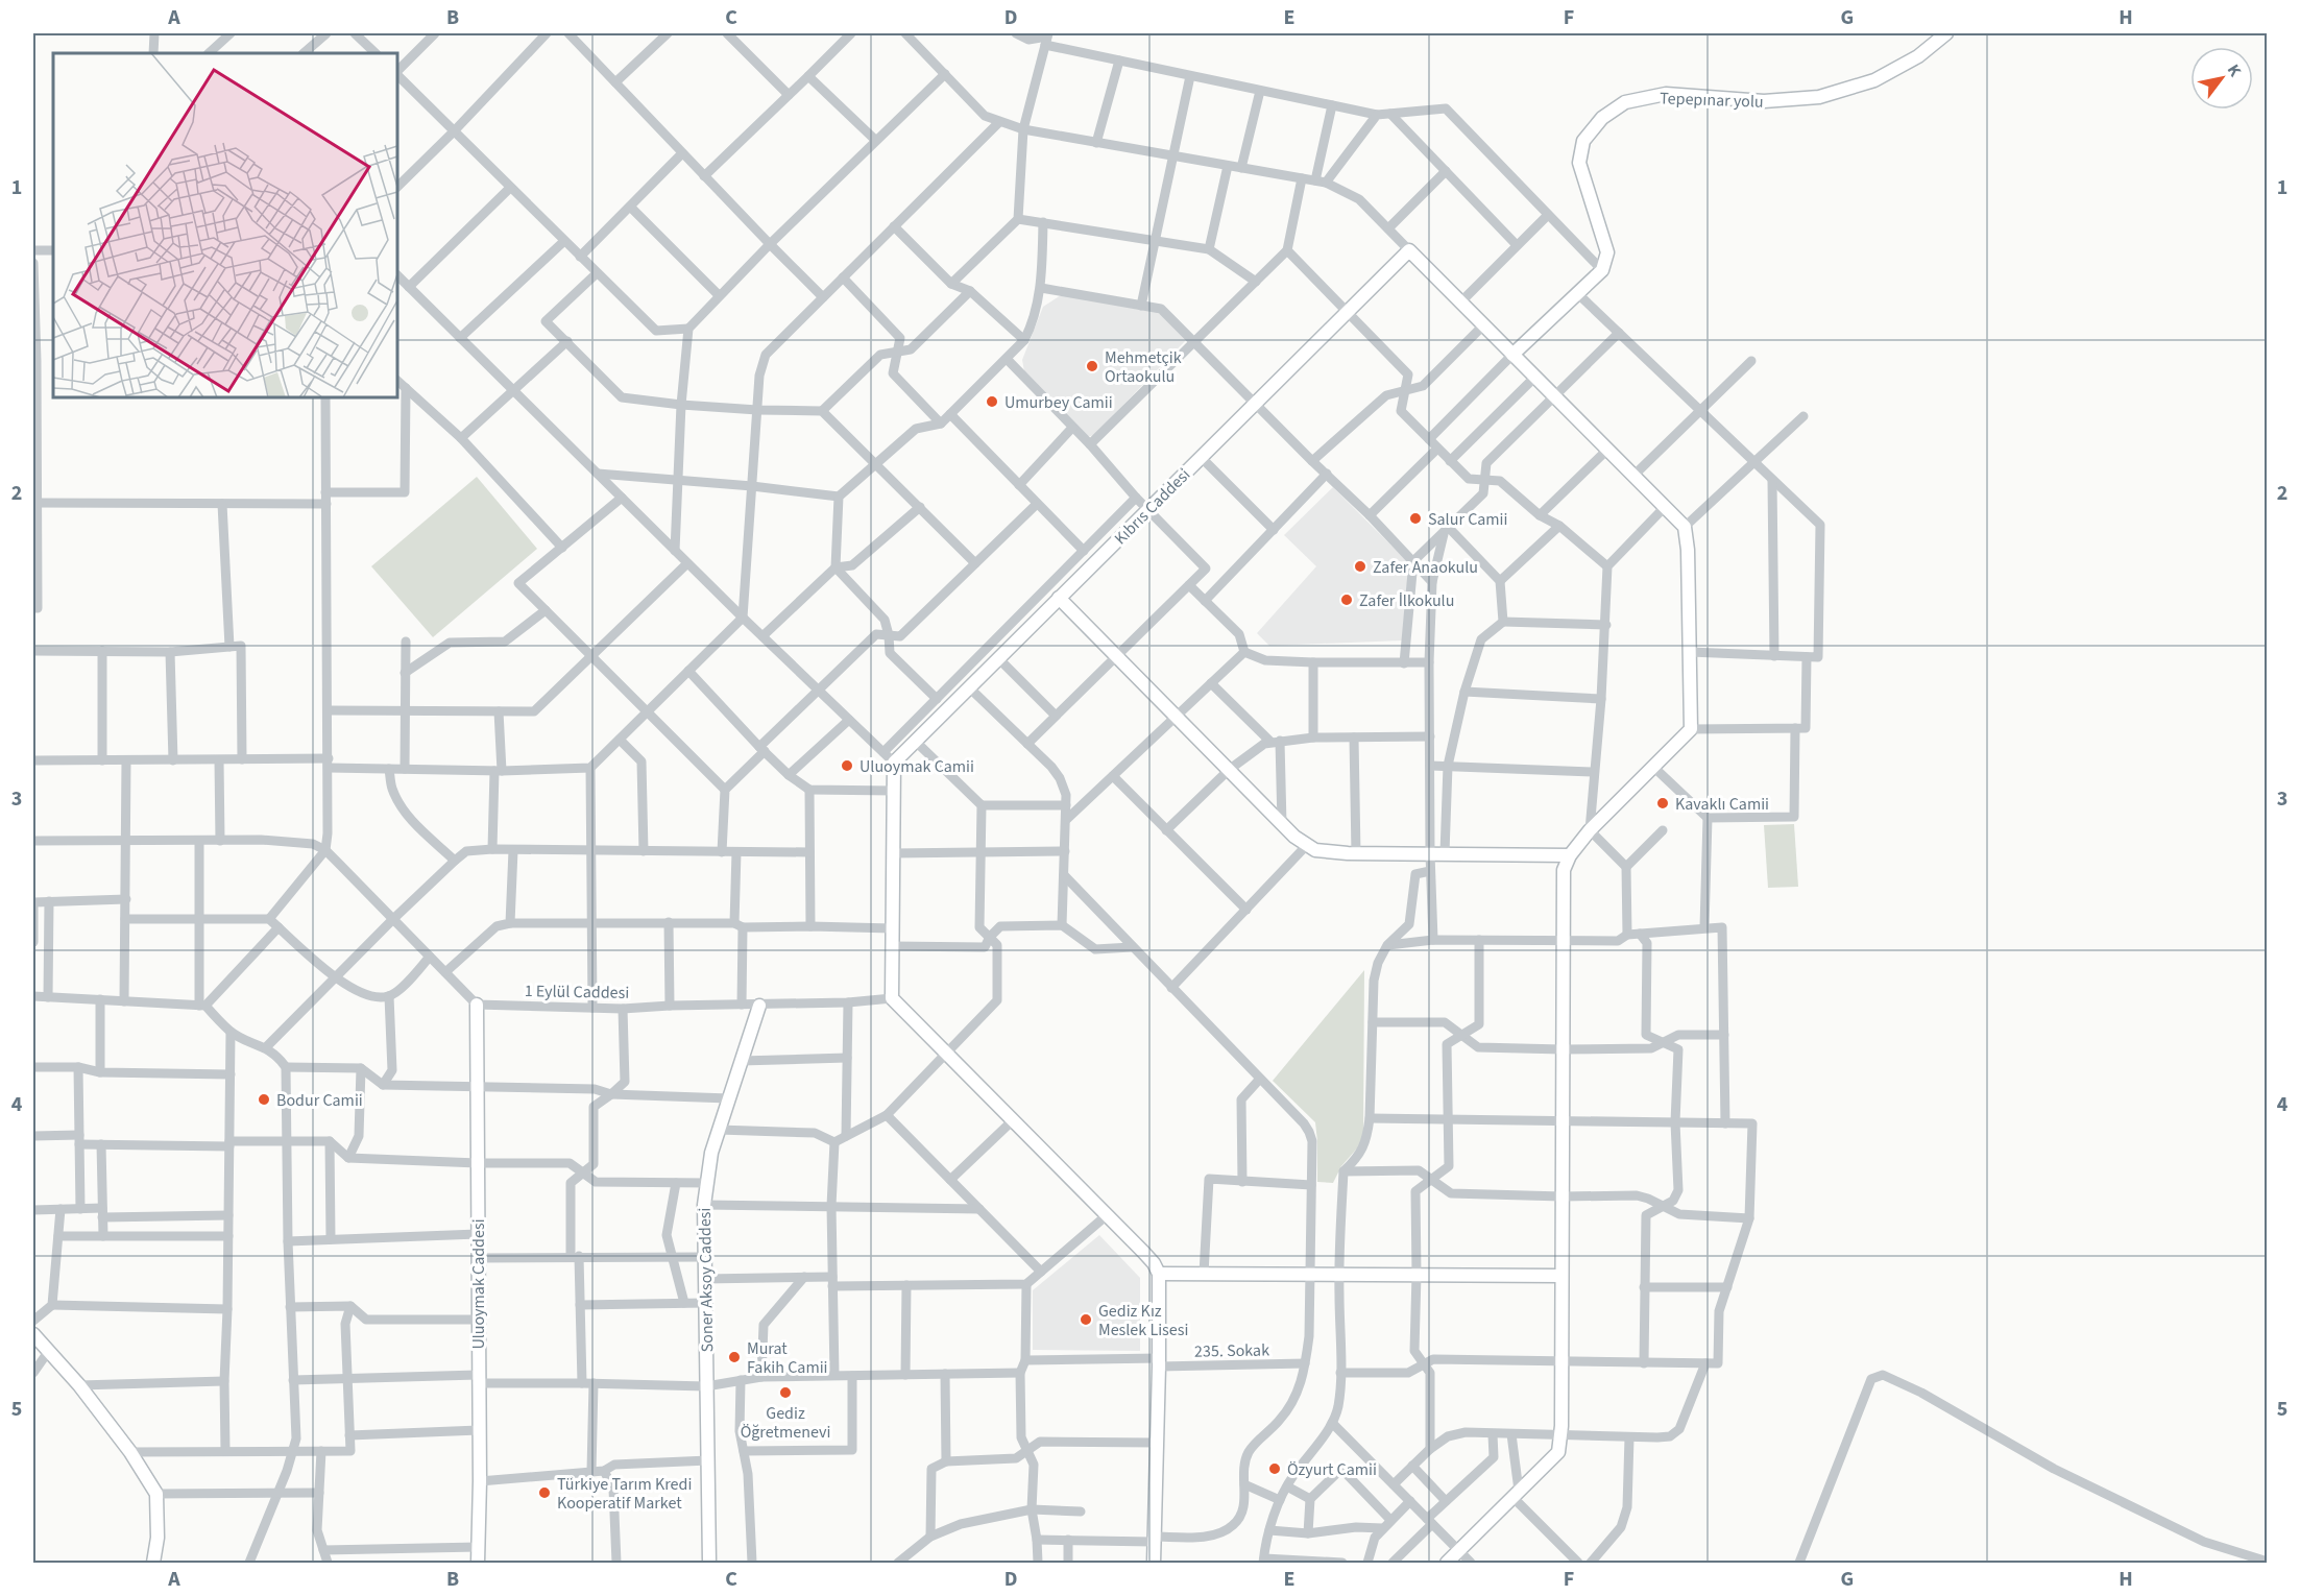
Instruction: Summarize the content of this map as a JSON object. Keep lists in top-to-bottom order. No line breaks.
{"streets":{"street":["Tepepınar yolu","Kıbrıs Caddesi","1 Eylül Caddesi","Soner Aksoy Caddesi","Uluoymak Caddesi","235. Sokak"]},"crossings":[["1 Eylül Caddesi","Soner Aksoy Caddesi"],["1 Eylül Caddesi","Uluoymak Caddesi"]],"places":["Mehmetçik Ortaokulu","Umurbey Camii","Salur Camii","Zafer Anaokulu","Zafer İlkokulu","Uluoymak Camii","Kavaklı Camii","Bodur Camii","Gediz Kız Meslek Lisesi","Murat Fakih Camii","Gediz Öğretmenevi","Özyurt Camii","Türkiye Tarım Kredi Kooperatif Market"],"north":"top right","grid":{"columns":["A","B","C","D","E","F","G","H"],"rows":["1","2","3","4","5"]}}
